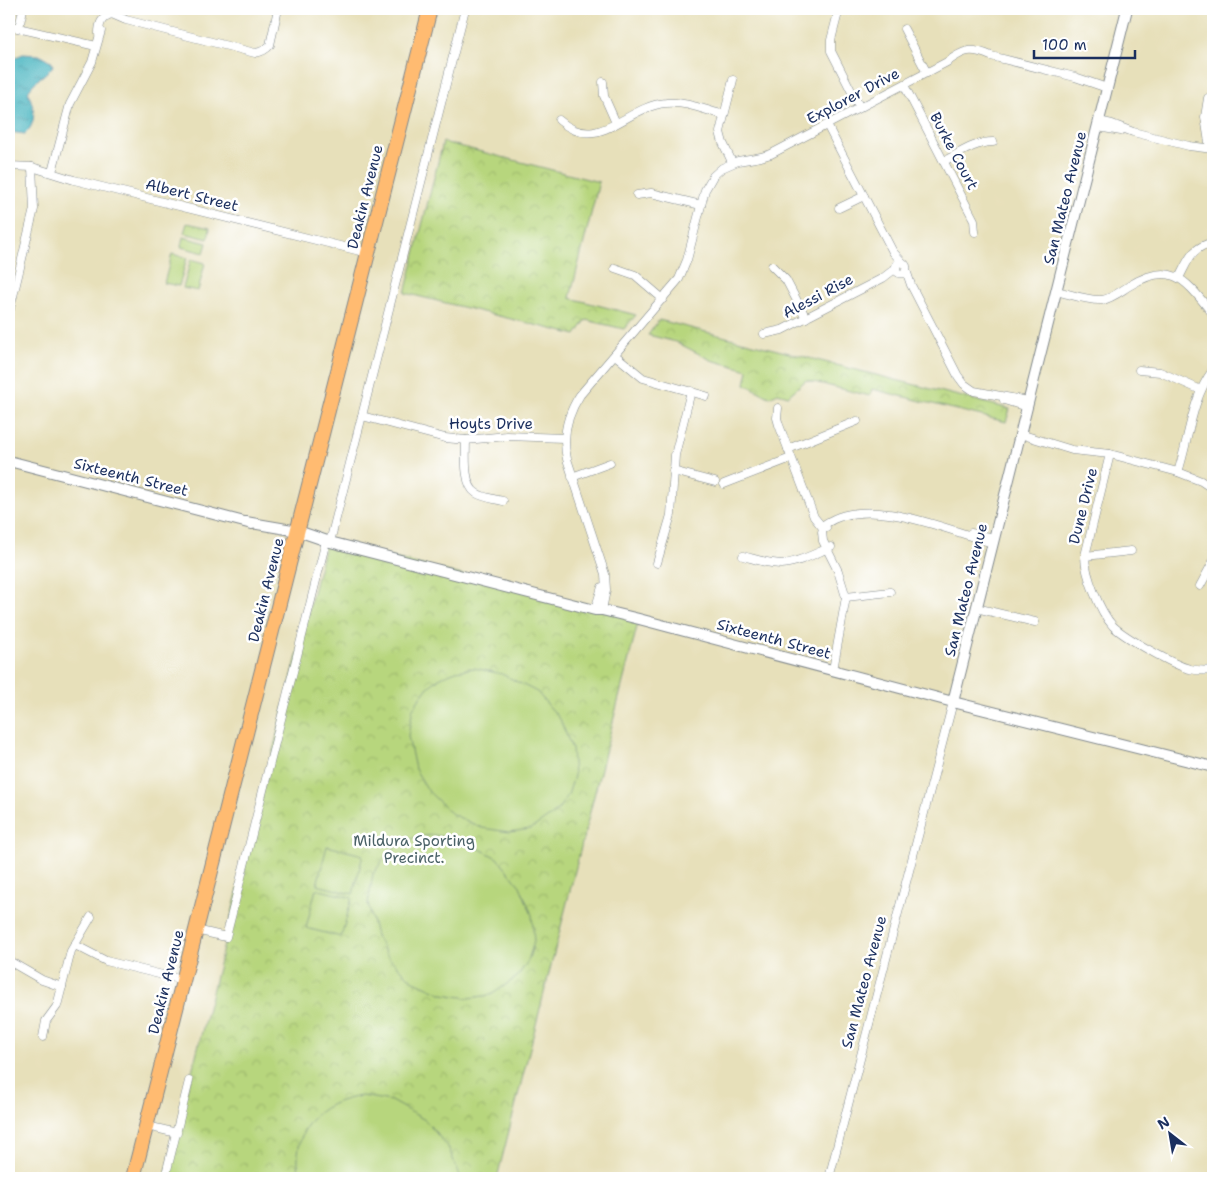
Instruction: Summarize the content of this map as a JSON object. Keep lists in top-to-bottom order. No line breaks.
{"streets":{"highway":["Deakin Avenue"],"street":["Explorer Drive","Burke Court","Albert Street","San Mateo Avenue","Alessi Rise","Hoyts Drive","Sixteenth Street","Dune Drive"]},"crossings":[["Explorer Drive","Burke Court"],["Explorer Drive","San Mateo Avenue"],["Albert Street","Deakin Avenue"],["Deakin Avenue","Sixteenth Street"],["San Mateo Avenue","Sixteenth Street"]],"parks":["Mildura Sporting Precinct."],"scale_bar":"100 m","north":"top left"}
